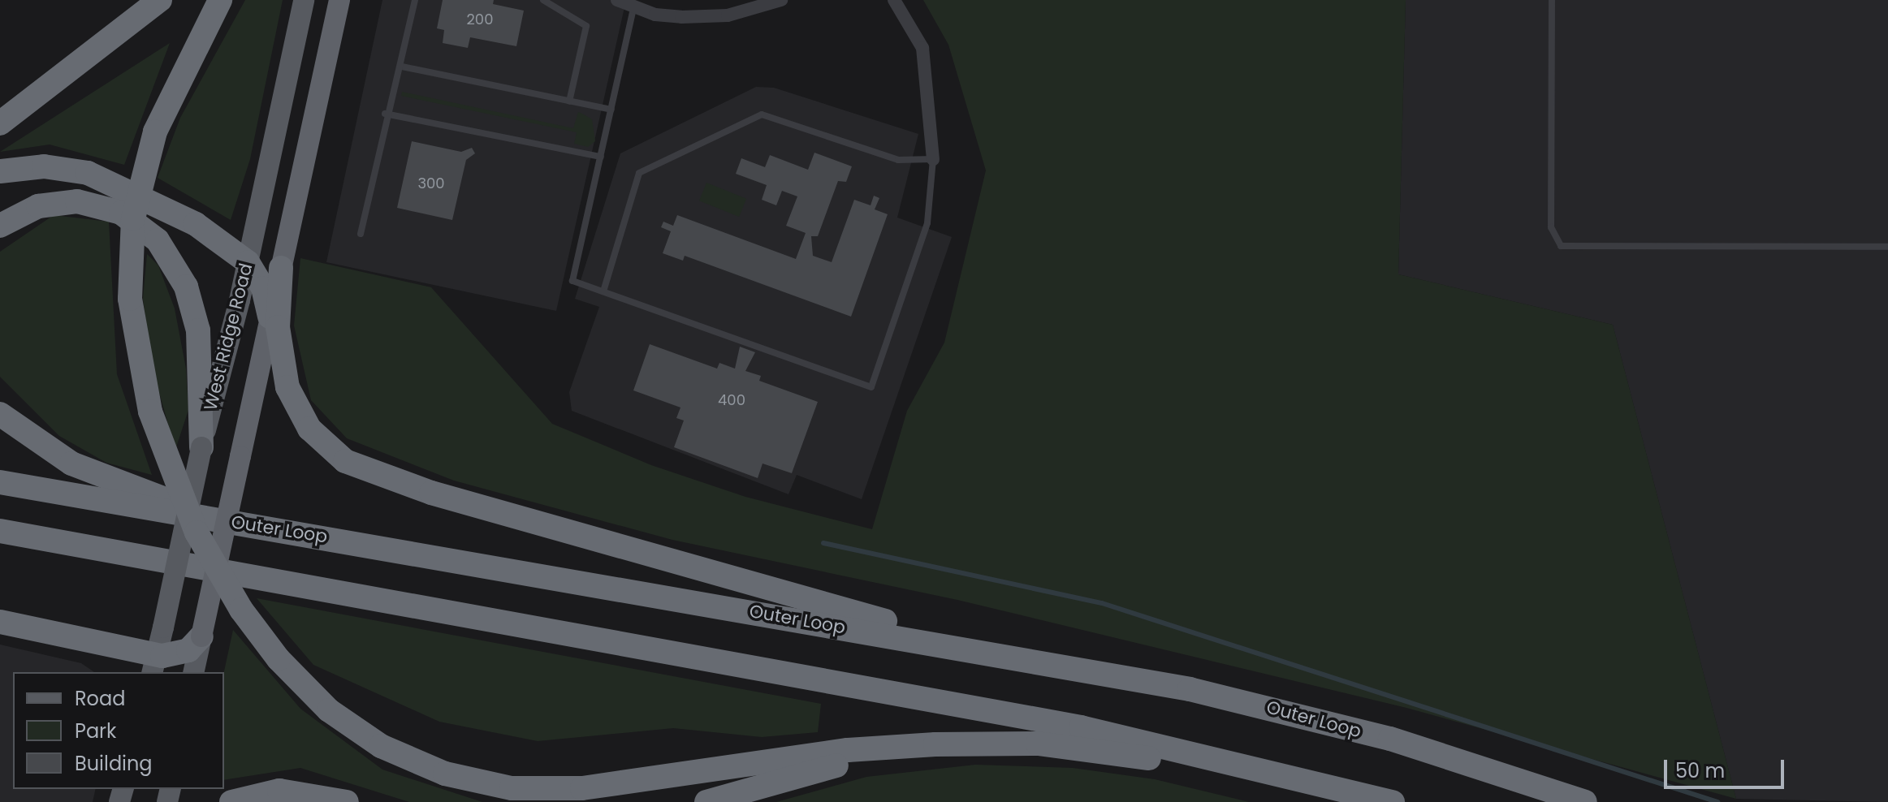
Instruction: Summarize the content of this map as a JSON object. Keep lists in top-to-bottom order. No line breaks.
{"streets":{"highway":["West Ridge Road","Outer Loop"]},"house_numbers":["200","300","400"],"legend":["Road","Park","Building"],"scale_bar":"50 m"}
